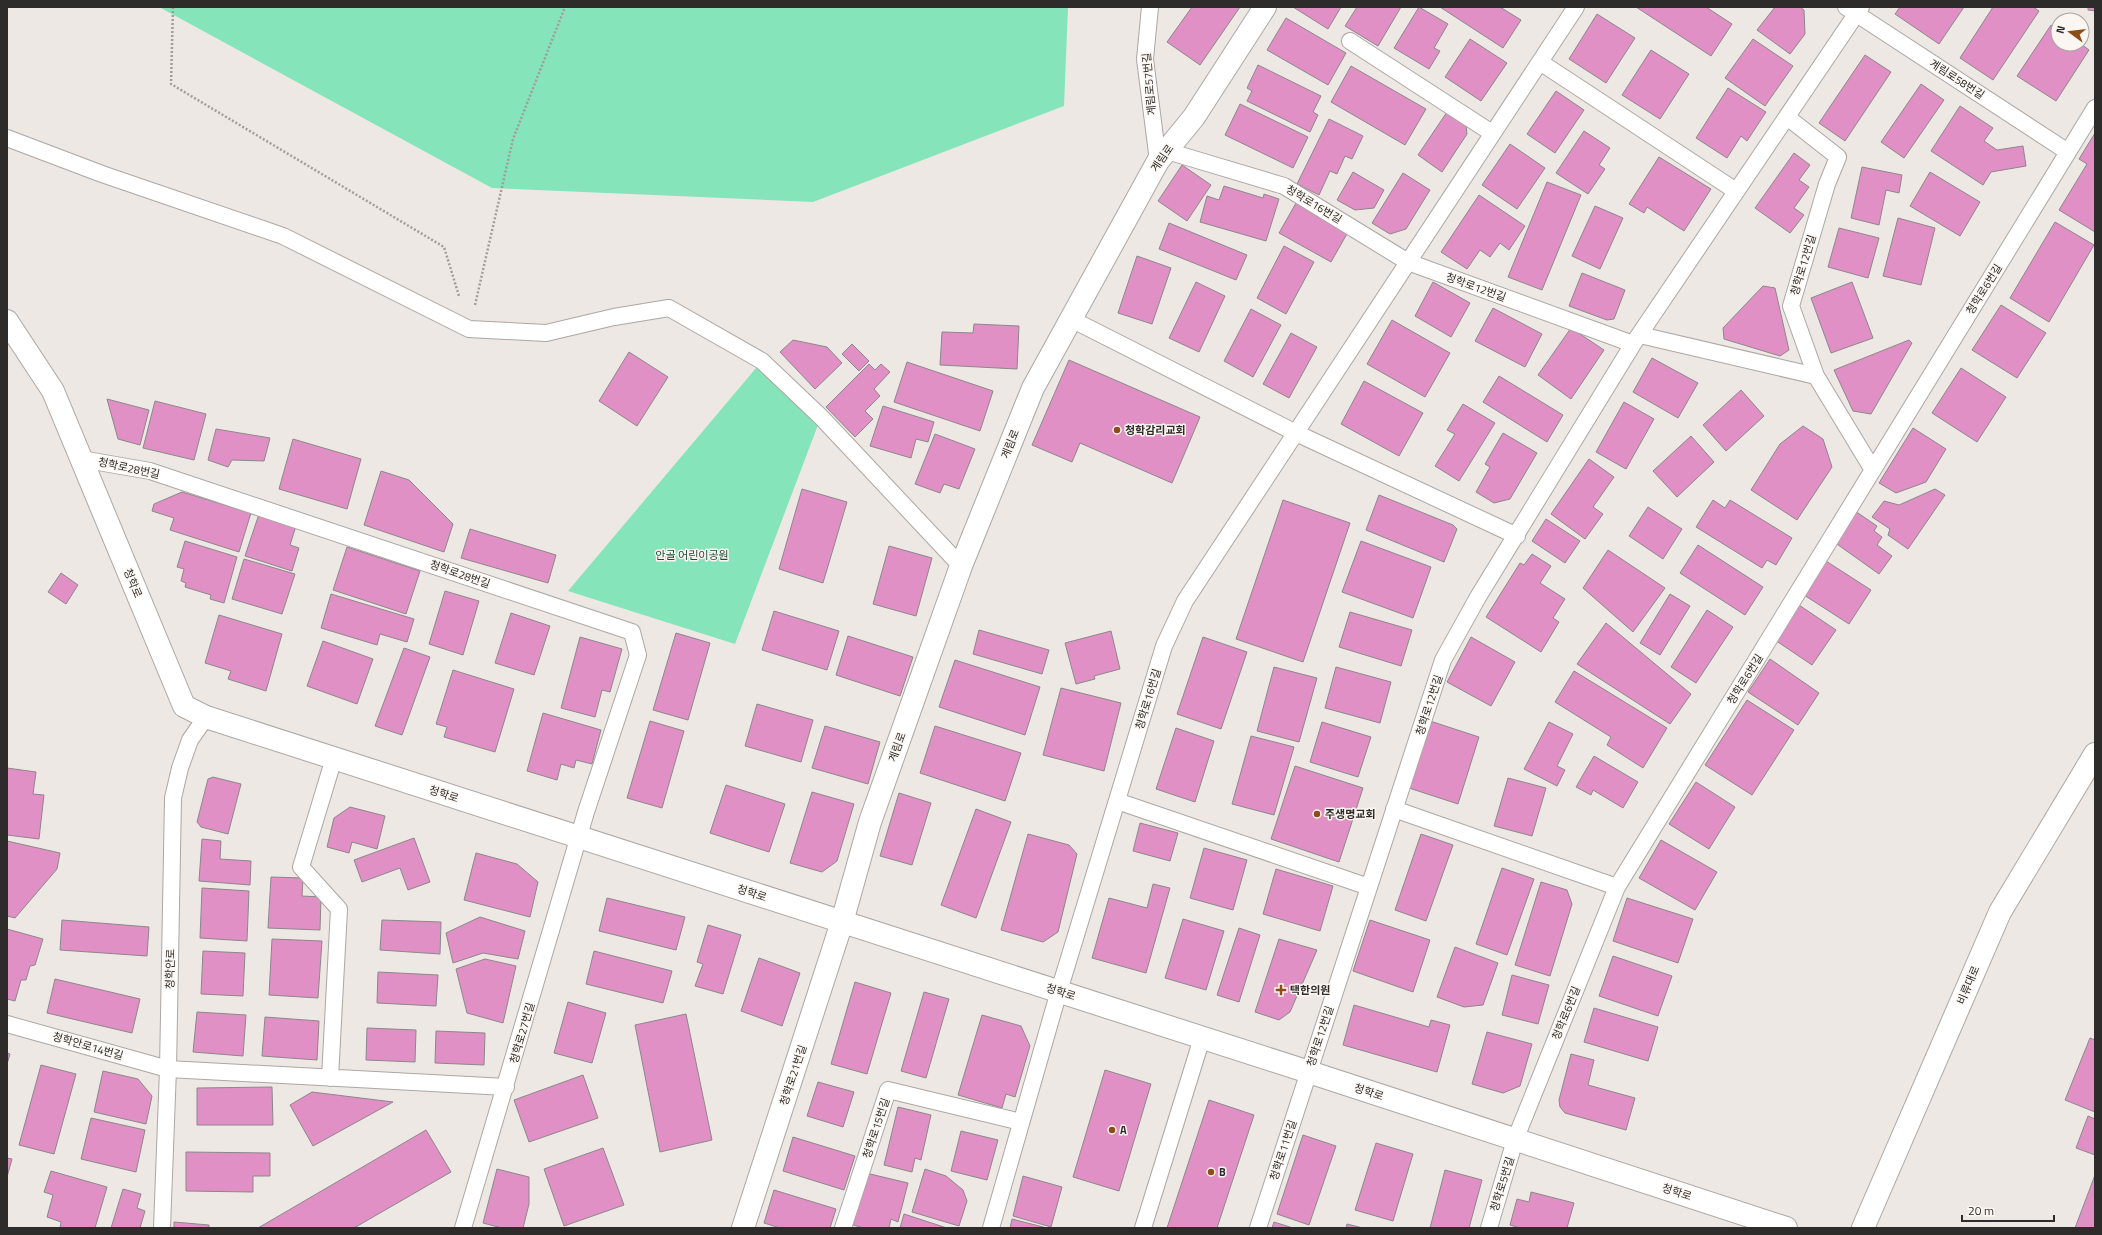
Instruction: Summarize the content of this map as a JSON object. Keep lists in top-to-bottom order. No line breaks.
{"streets":{"street":["계림로","청학로","비류대로","청학로21번길"],"lane":["계림로58번길","계림로57번길","청학로16번길","청학로12번길","청학로6번길","청학로28번길","청학안로","청학로27번길","청학안로14번길","청학로15번길","청학로11번길","청학로5번길"]},"crossings":[["계림로58번길","청학로12번길"],["계림로58번길","청학로6번길"],["계림로57번길","계림로"],["계림로57번길","청학로16번길"],["계림로","청학로16번길"],["계림로","청학로"],["계림로","청학로21번길"],["청학로16번길","청학로12번길"],["청학로16번길","청학로"],["청학로12번길","청학로"],["청학로12번길","청학로11번길"],["청학로6번길","청학로"],["청학로6번길","청학로5번길"],["청학로28번길","청학로"],["청학로28번길","청학로27번길"],["청학로","청학안로"],["청학로","청학로27번길"],["청학로","청학로21번길"],["청학로","청학로11번길"],["청학로","청학로5번길"],["청학안로","청학안로14번길"],["청학로27번길","청학안로14번길"]],"parks":["안골 어린이공원"],"places":{"other":["청학감리교회","주생명교회","A","B"],"health":["택한의원"]},"scale_bar":"20 m","north":"left"}
